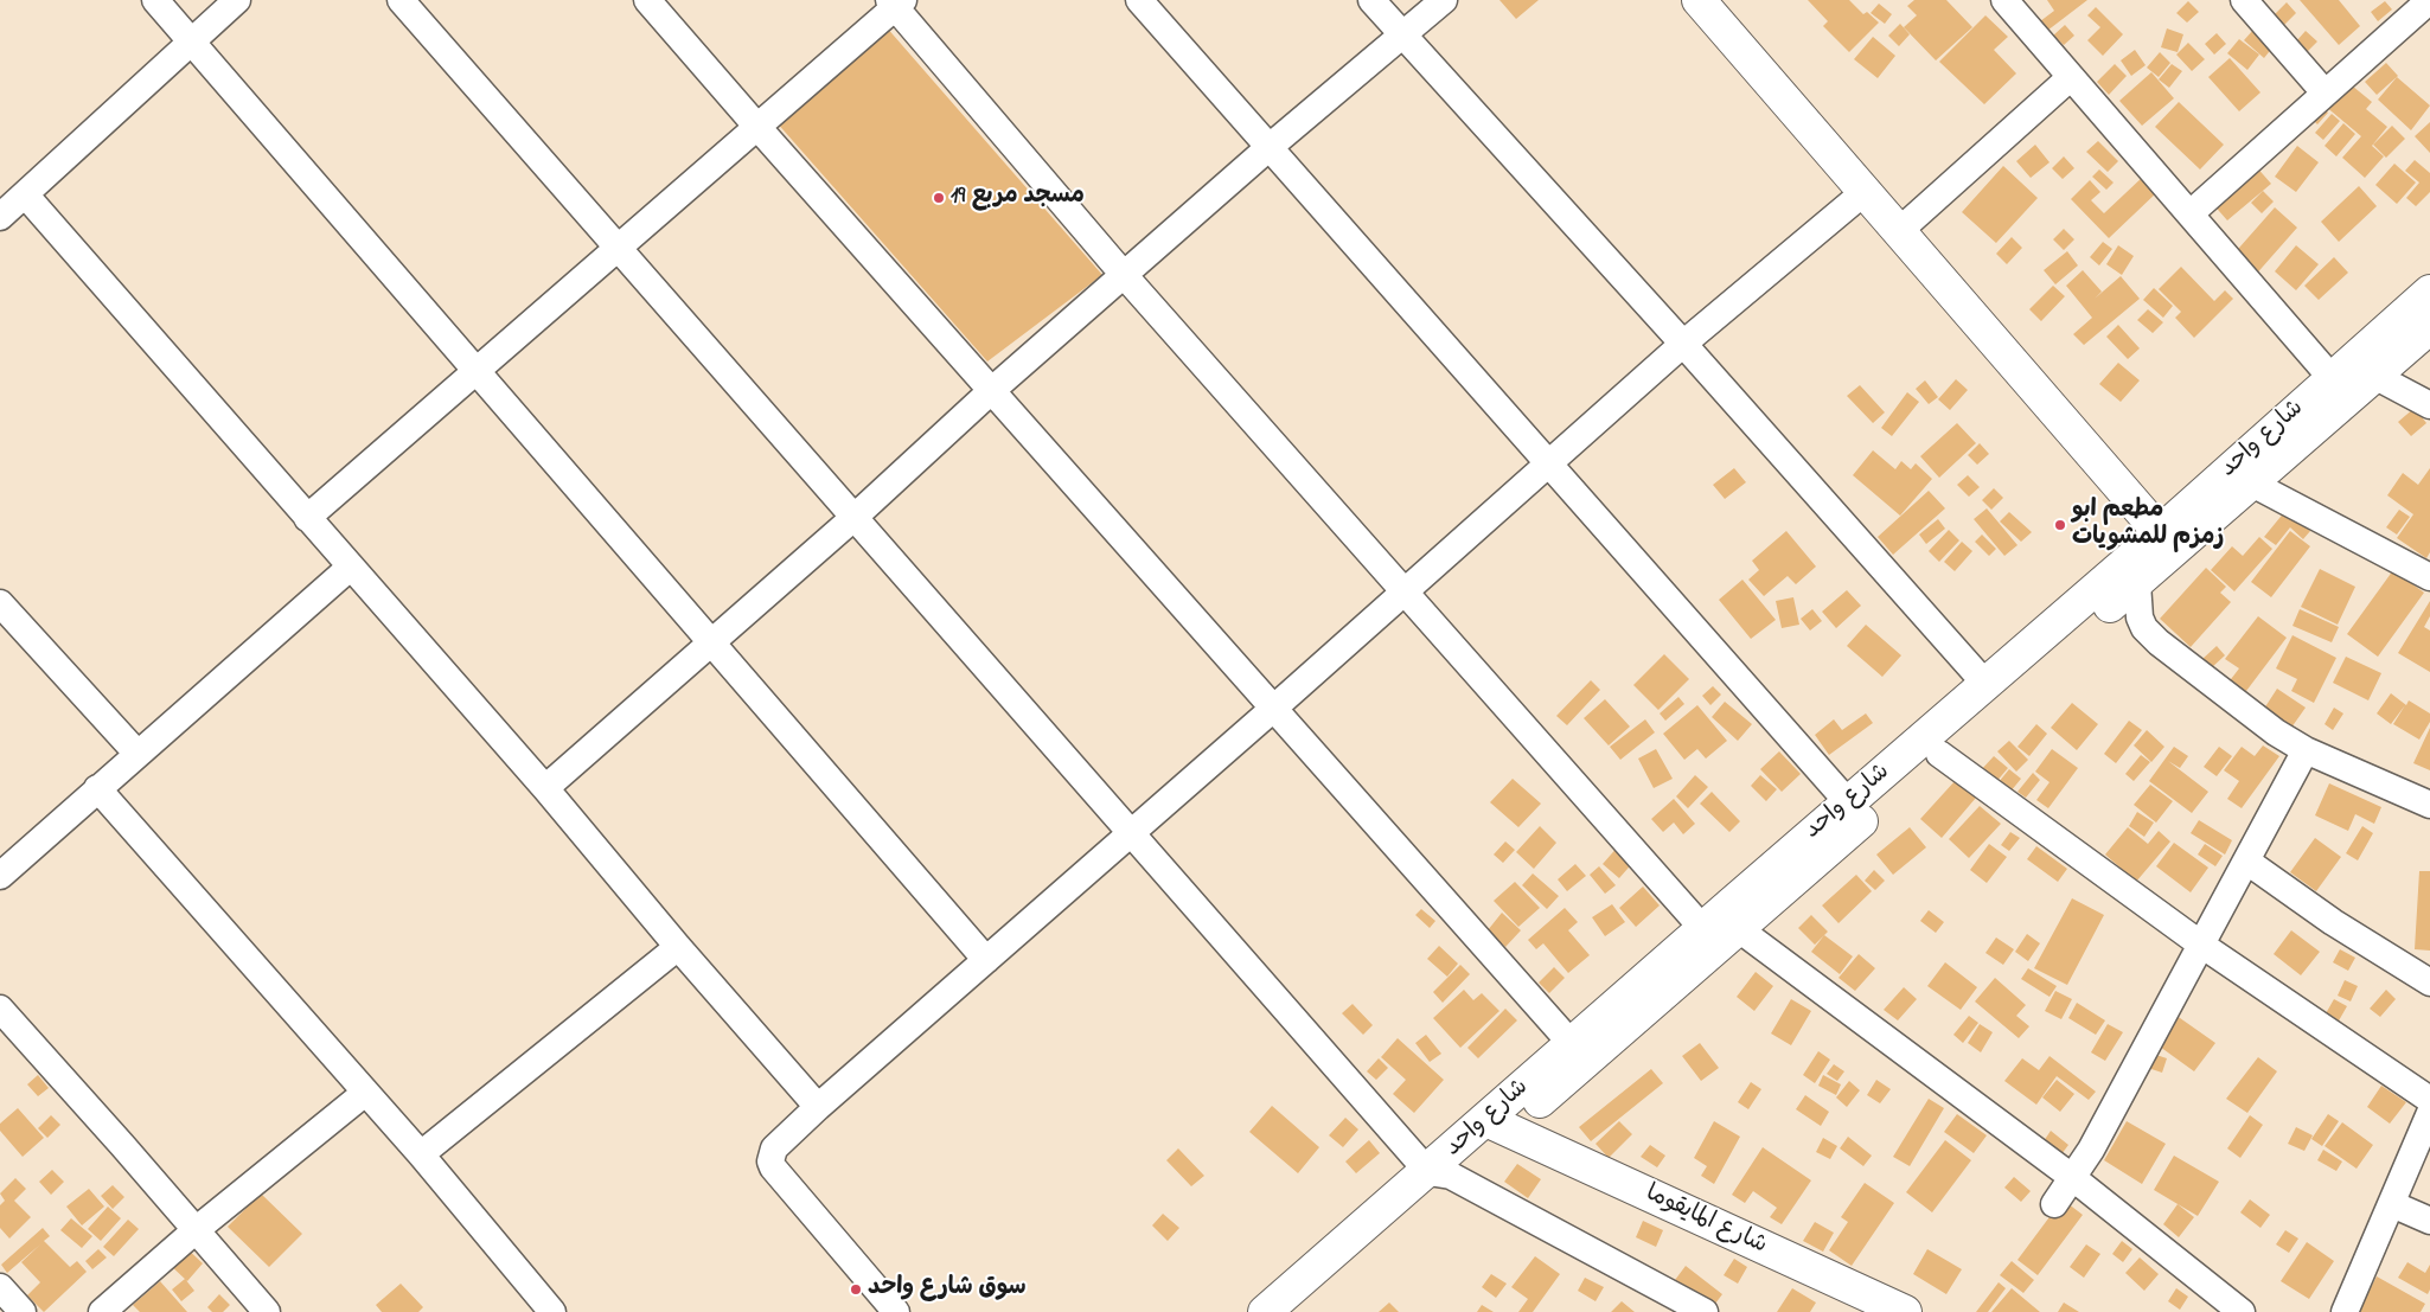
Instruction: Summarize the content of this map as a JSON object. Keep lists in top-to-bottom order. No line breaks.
{"streets":{"street":["شارع واحد","شارع المايقوما"]},"crossings":[["شارع واحد","شارع المايقوما"]],"places":["مسجد مربع 19","مطعم ابو زمزم للمشويات","سوق شارع واحد"]}
